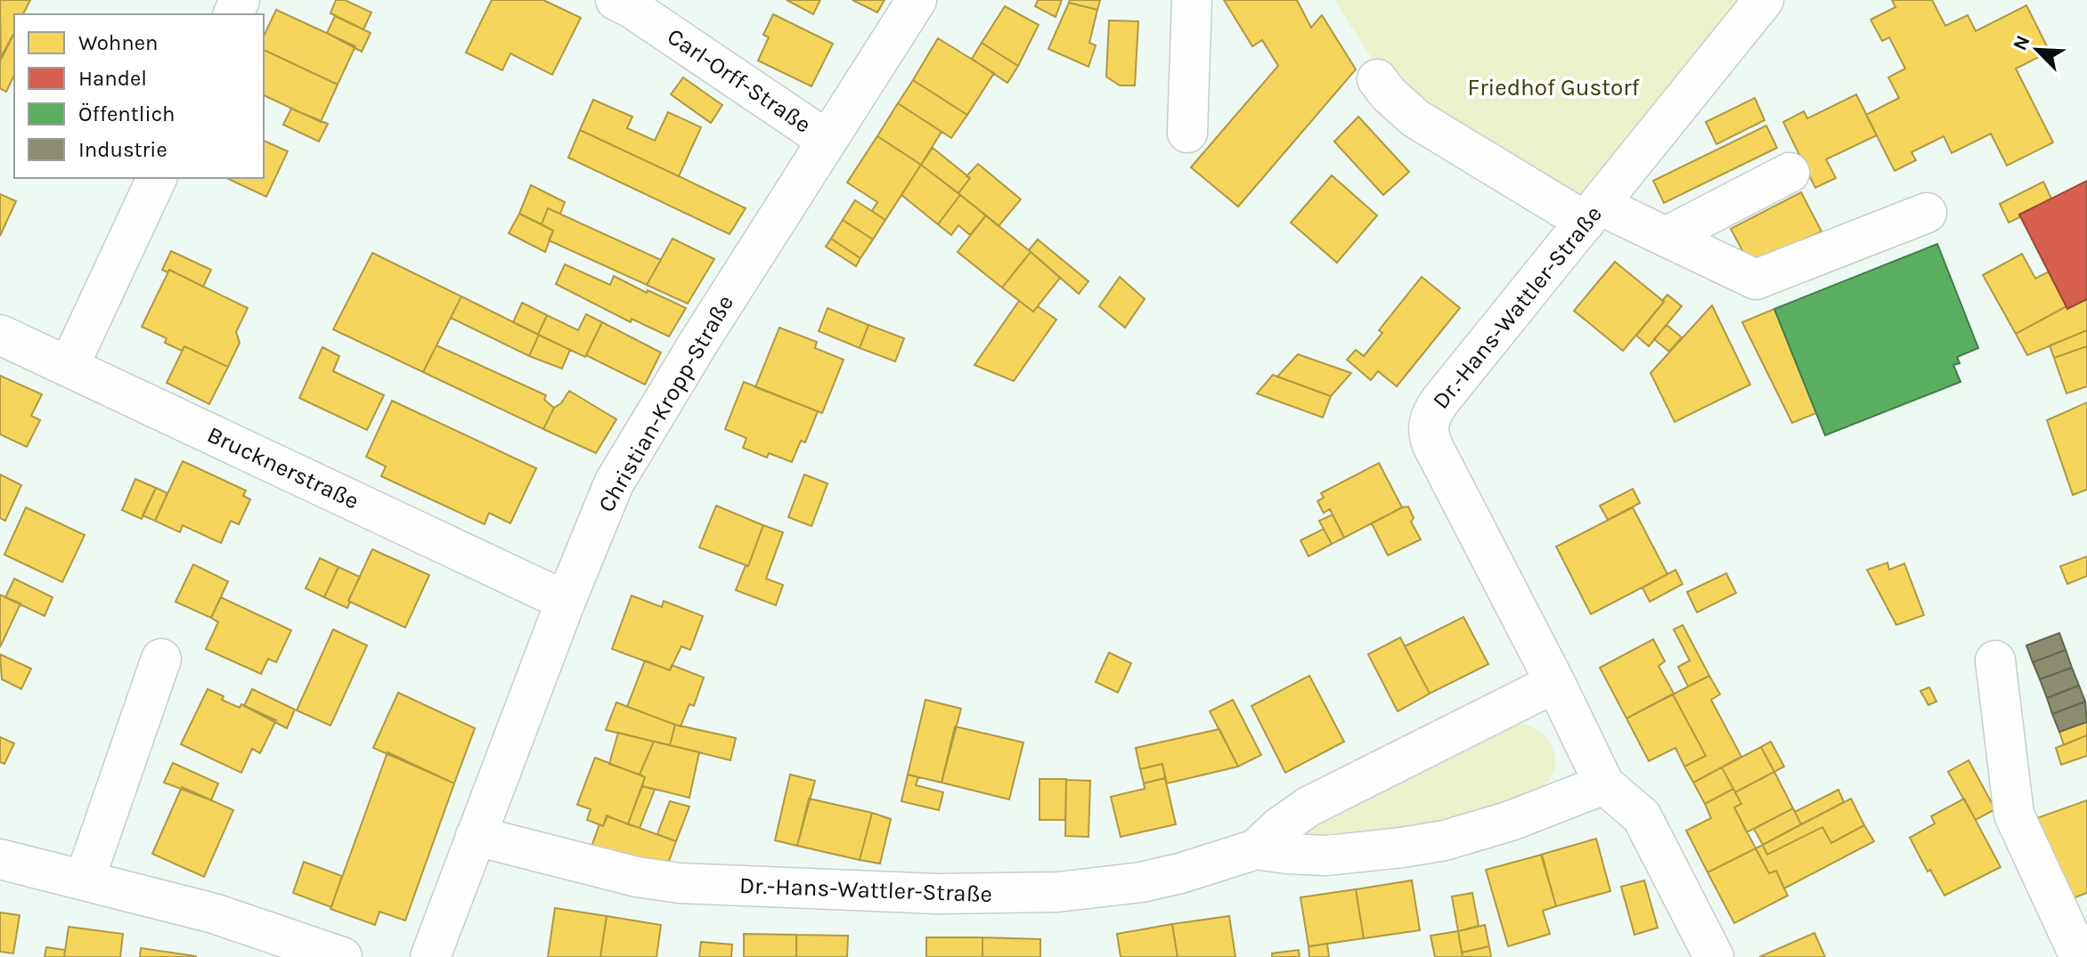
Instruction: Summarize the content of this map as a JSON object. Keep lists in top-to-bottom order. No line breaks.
{"streets":{"street":["Carl-Orff-Straße","Dr.-Hans-Wattler-Straße","Christian-Kropp-Straße","Brucknerstraße"]},"crossings":[["Carl-Orff-Straße","Christian-Kropp-Straße"],["Dr.-Hans-Wattler-Straße","Christian-Kropp-Straße"],["Christian-Kropp-Straße","Brucknerstraße"]],"parks":["Friedhof Gustorf"],"legend":["Wohnen","Handel","Öffentlich","Industrie"],"north":"top left"}
